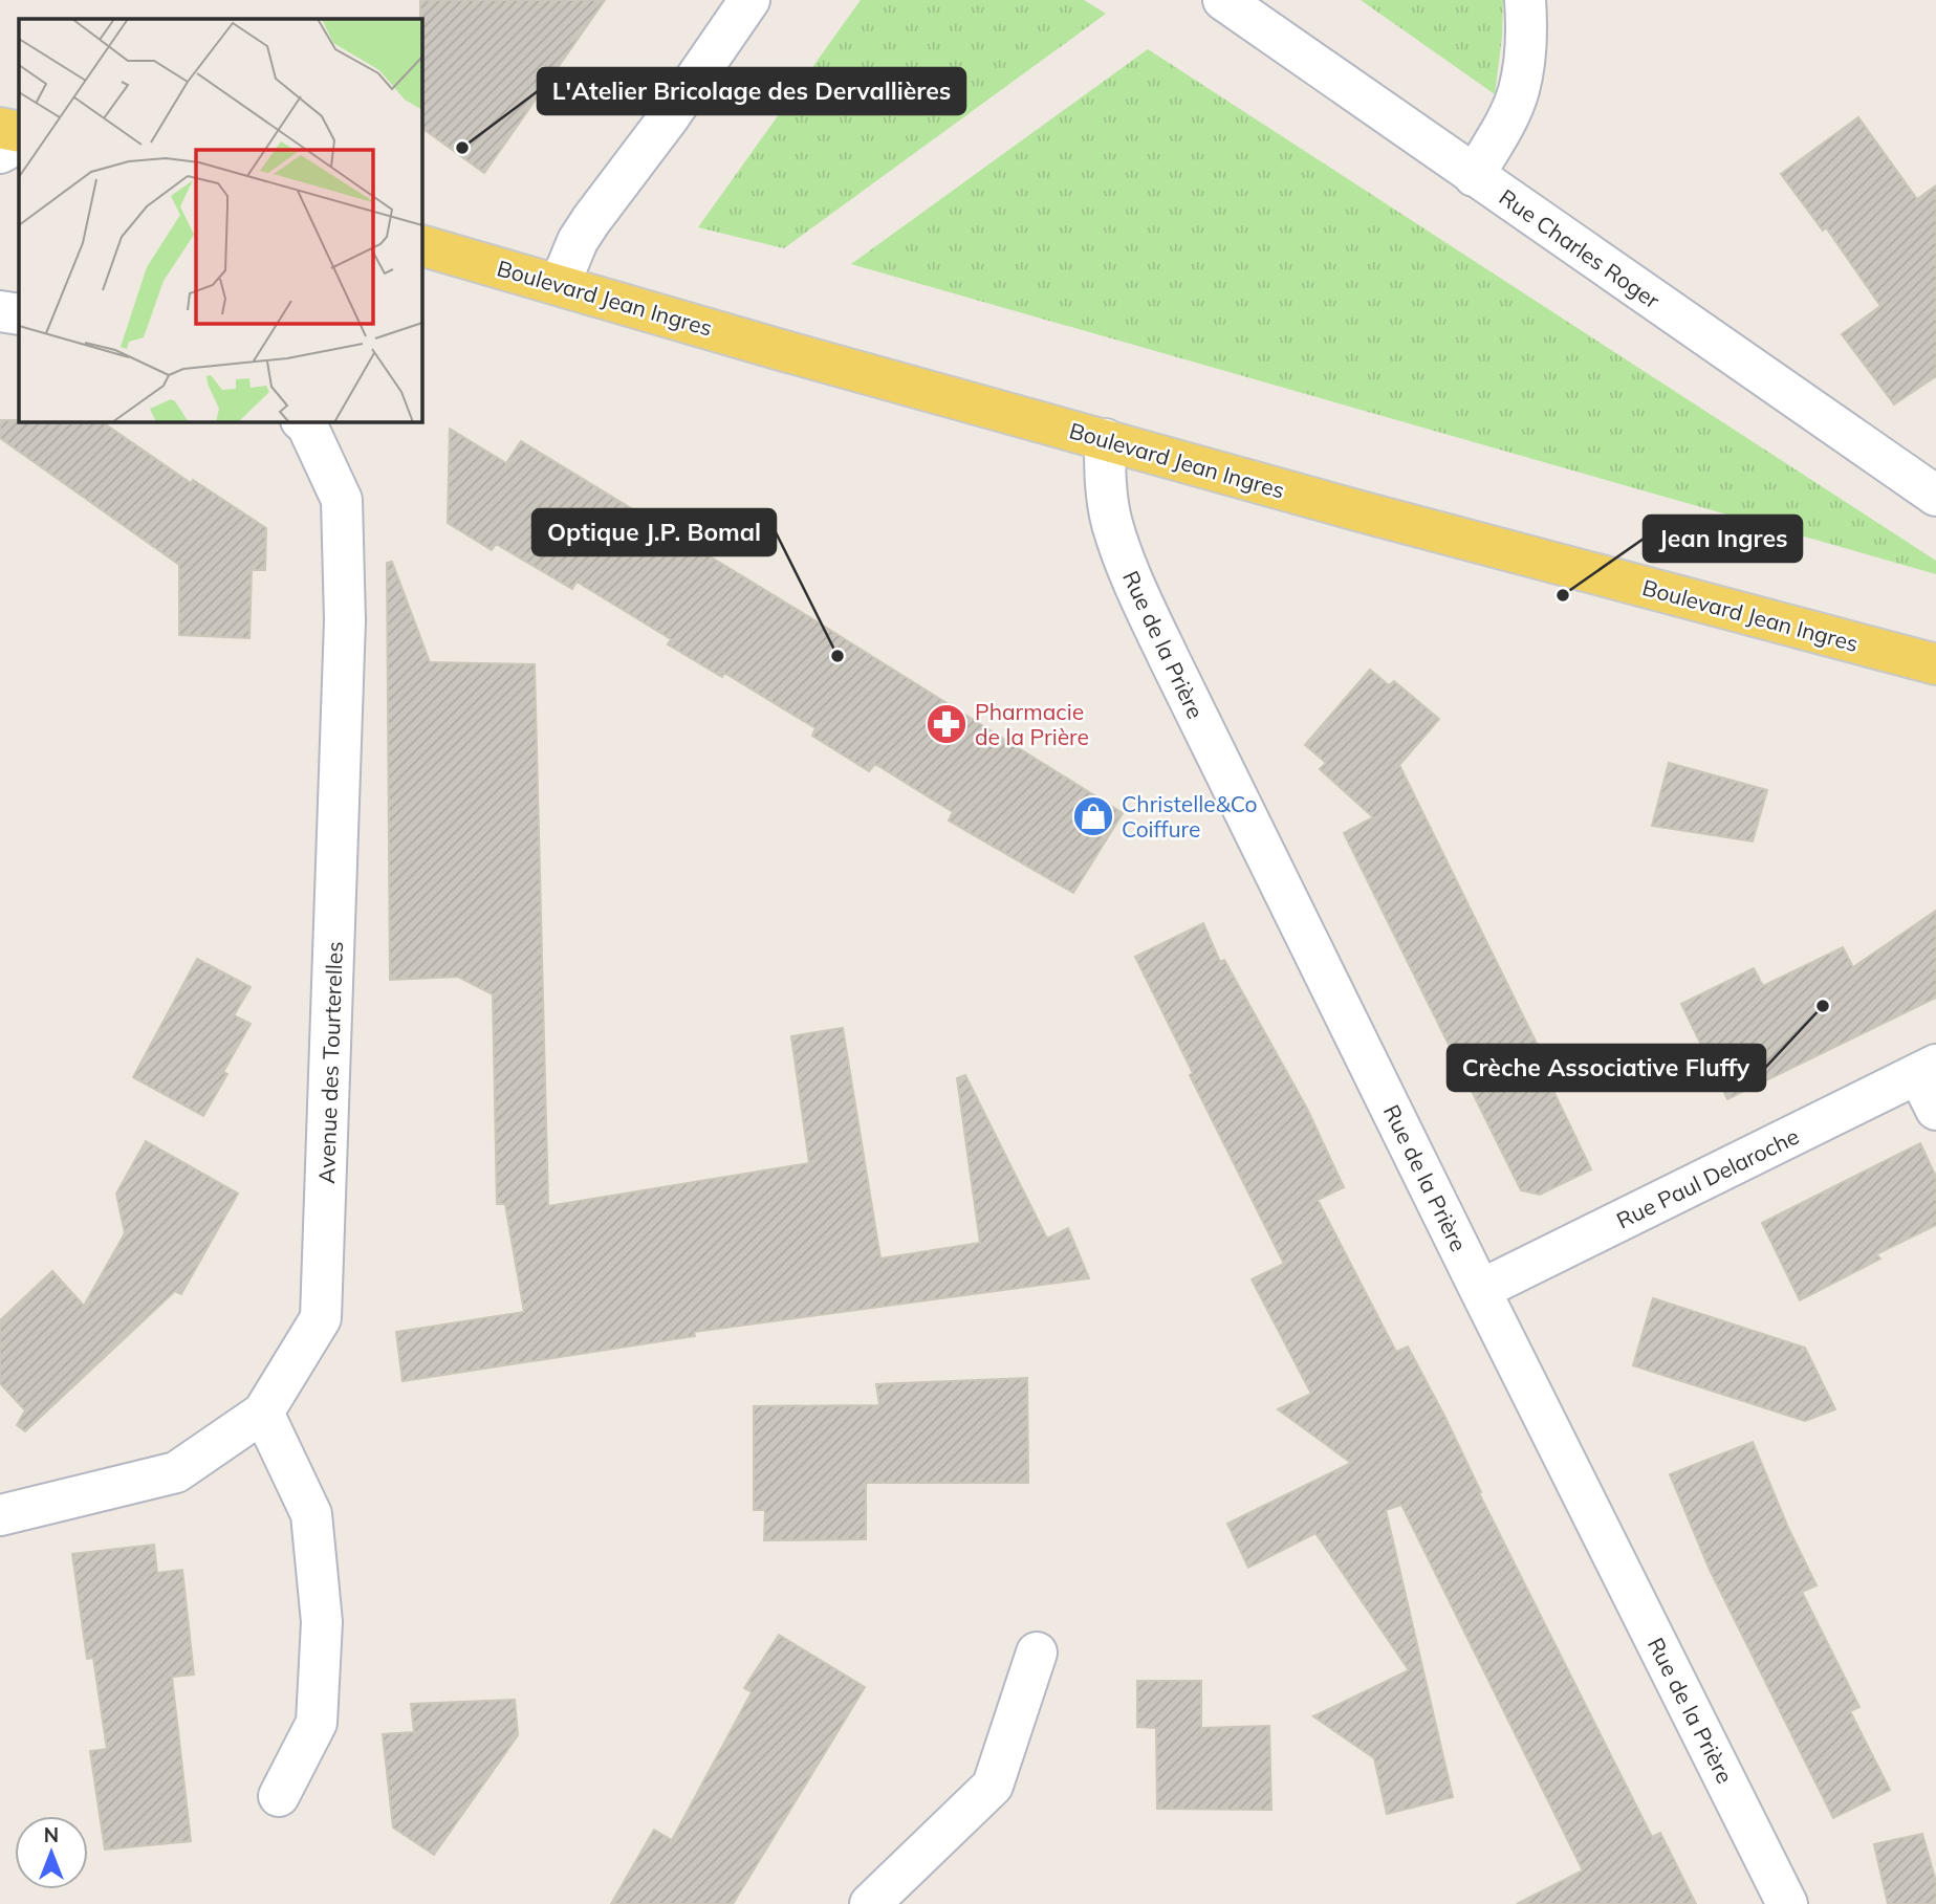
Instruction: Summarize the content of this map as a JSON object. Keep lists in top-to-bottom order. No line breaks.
{"streets":{"main road":["Boulevard Jean Ingres"],"street":["Rue Charles Roger","Rue de la Prière","Avenue des Tourterelles","Rue Paul Delaroche"]},"crossings":[["Boulevard Jean Ingres","Rue de la Prière"],["Rue de la Prière","Rue Paul Delaroche"]],"places":{"other":["L'Atelier Bricolage des Dervallières","Jean Ingres","Optique J.P. Bomal","Crèche Associative Fluffy"],"pharmacy":["Pharmacie de la Prière"],"shop":["Christelle&Co Coiffure"]},"north":"top"}
